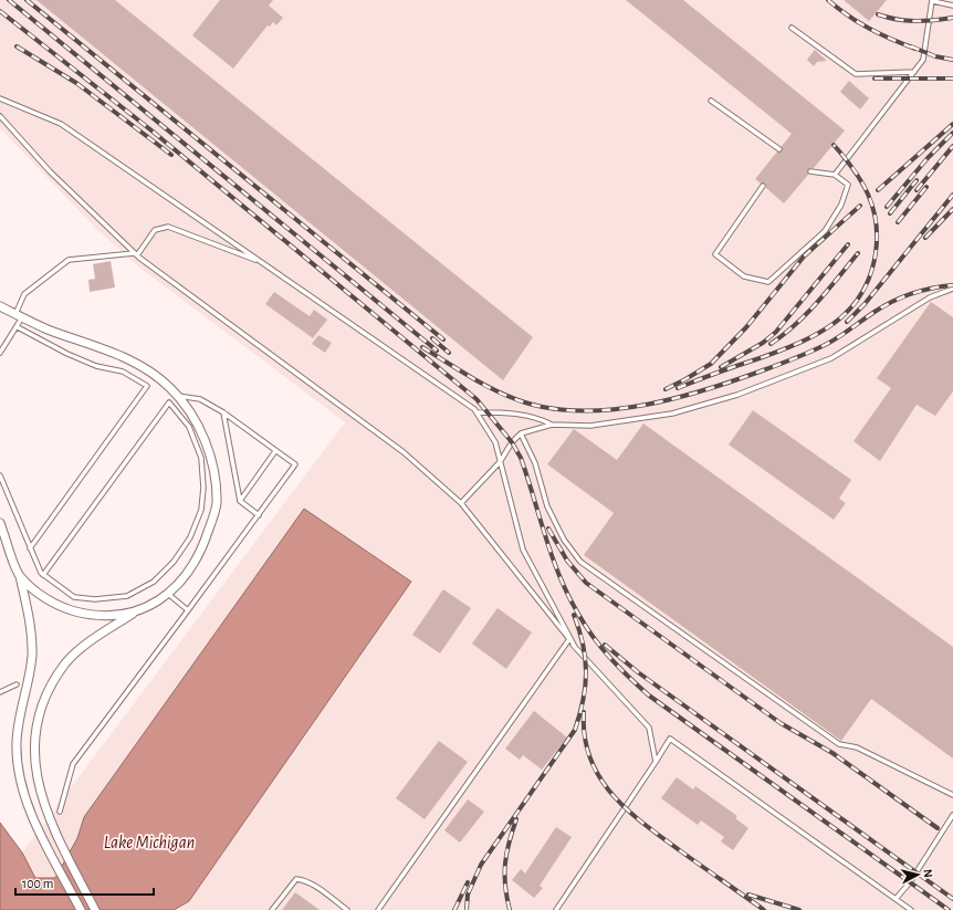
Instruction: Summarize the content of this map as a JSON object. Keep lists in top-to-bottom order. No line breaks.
{"water":["Lake Michigan"],"scale_bar":"100 m","north":"right"}
